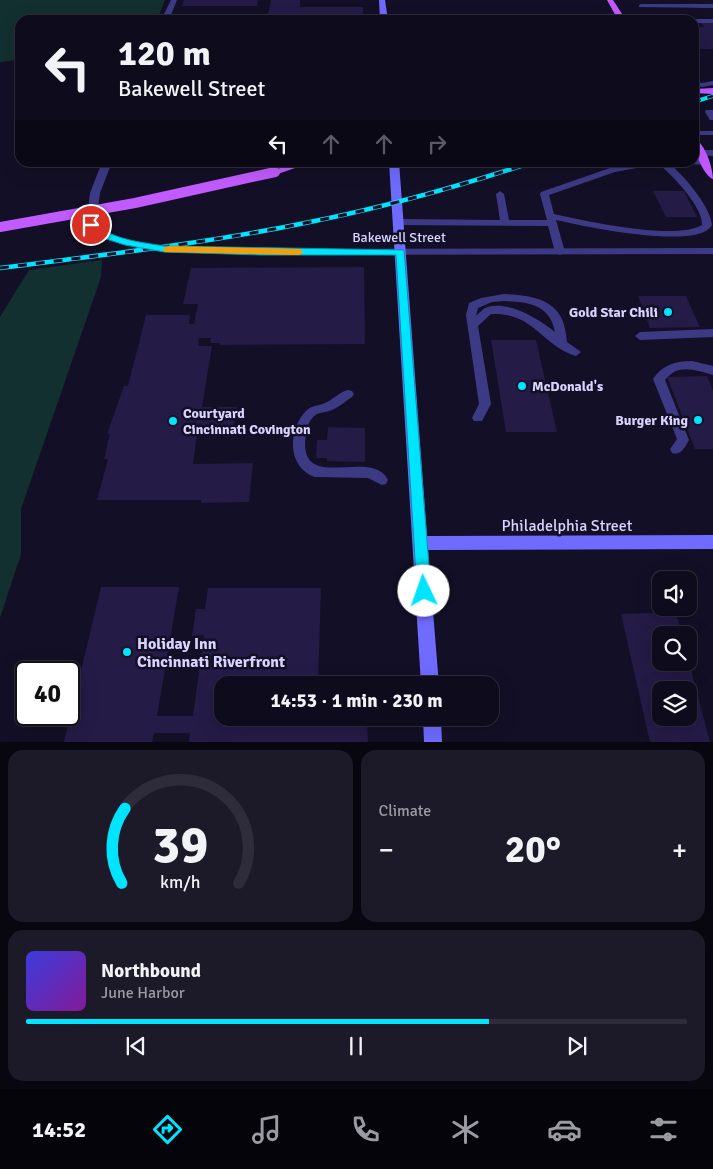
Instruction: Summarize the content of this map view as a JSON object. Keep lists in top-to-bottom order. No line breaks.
{"streets":{"street":["Bakewell Street","Philadelphia Street"]},"places":["Gold Star Chili","McDonald's","Burger King","Courtyard Cincinnati Covington","Holiday Inn Cincinnati Riverfront"],"page":{"turn":["120 m","Bakewell Street"],"limit":"40","trip":"14:53 · 1 min · 230 m","tile":"Climate","heat":["−","20°","+"],"song":["Northbound","June Harbor"],"tabs":"14:52","gauge":["39","km/h"]}}
